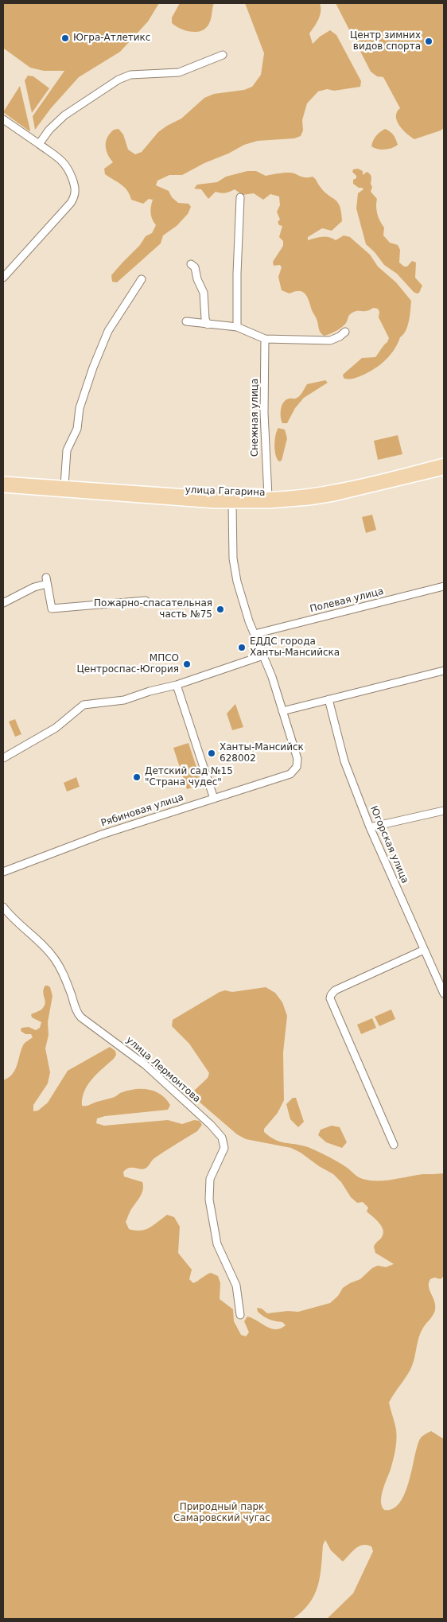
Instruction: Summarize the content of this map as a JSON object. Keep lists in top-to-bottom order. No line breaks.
{"streets":{"main road":["улица Гагарина"],"street":["Снежная улица","Полевая улица","Рябиновая улица","Югорская улица","улица Лермонтова"]},"crossings":[["Снежная улица","улица Гагарина"]],"parks":["Природный парк Самаровский чугас"],"places":["Югра-Атлетикс","Центр зимних видов спорта","Пожарно-спасательная часть №75","ЕДДС города Ханты-Мансийска","МПСО Центроспас-Югория","Ханты-Мансийск 628002","Детский сад №15 \"Страна чудес\""]}
